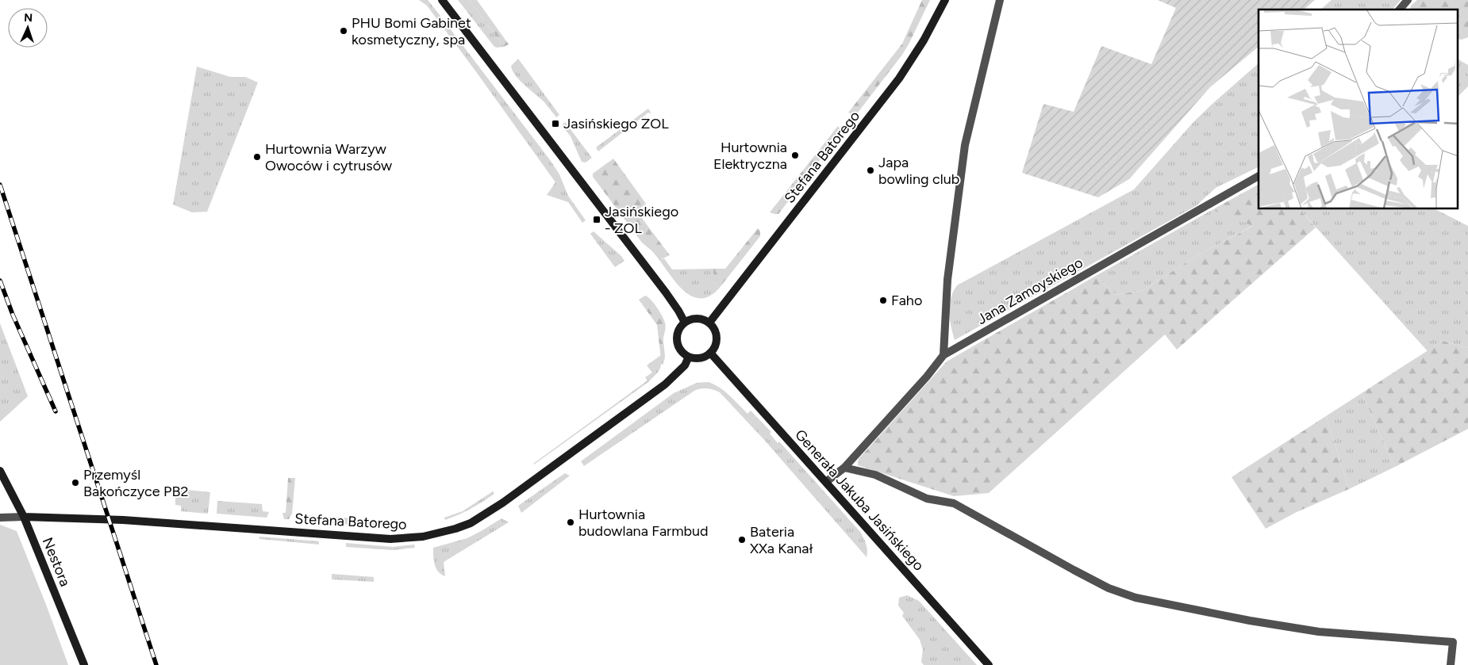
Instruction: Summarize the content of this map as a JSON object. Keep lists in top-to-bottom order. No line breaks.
{"streets":{"street":["Stefana Batorego","Jana Zamoyskiego","Generała Jakuba Jasińskiego","Nestora"]},"crossings":[["Stefana Batorego","Generała Jakuba Jasińskiego"],["Stefana Batorego","Nestora"],["Jana Zamoyskiego","Generała Jakuba Jasińskiego"]],"places":{"other":["PHU Bomi Gabinet kosmetyczny, spa","Hurtownia Elektryczna","Hurtownia Warzyw Owoców i cytrusów","Japa bowling club","Faho","Przemyśl Bakończyce PB2","Hurtownia budowlana Farmbud","Bateria XXa Kanał"],"transit":["Jasińskiego ZOL","Jasińskiego - ZOL"]},"north":"top"}
